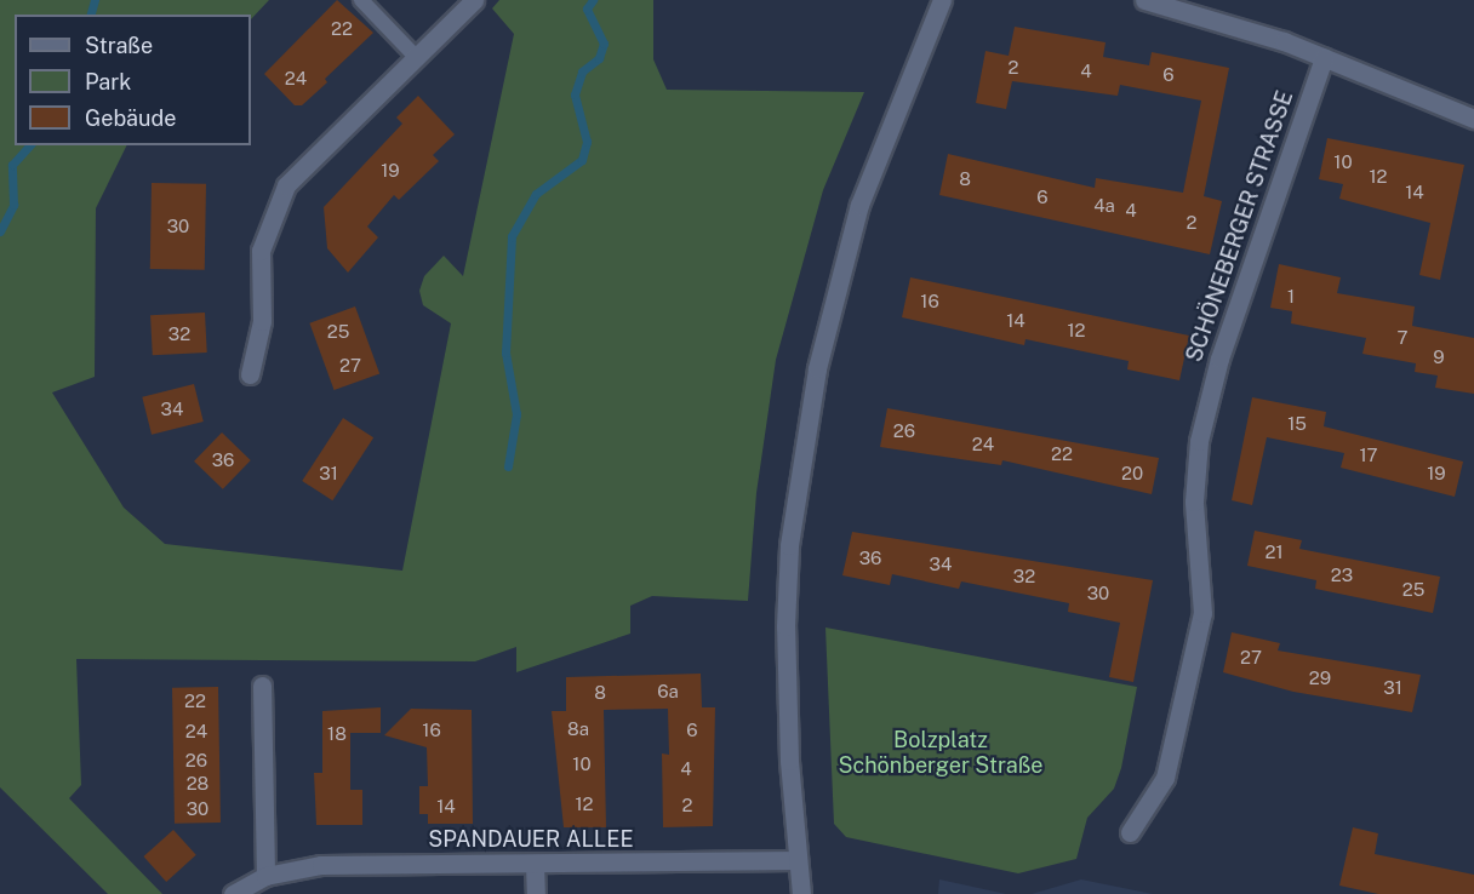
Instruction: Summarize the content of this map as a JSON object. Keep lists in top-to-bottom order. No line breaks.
{"streets":{"street":["SCHÖNEBERGER STRASSE","SPANDAUER ALLEE"]},"parks":["Bolzplatz Schönberger Straße"],"house_numbers":["22","2","4","6","24","10","19","12","8","14","6","4a","4","2","30","1","16","14","12","25","32","7","9","27","34","15","26","24","22","17","36","31","20","19","21","36","34","23","32","25","30","27","29","31","6a","8","22","8a","16","6","24","18","26","10","4","28","12","2","14","30"],"legend":["Straße","Park","Gebäude"]}
